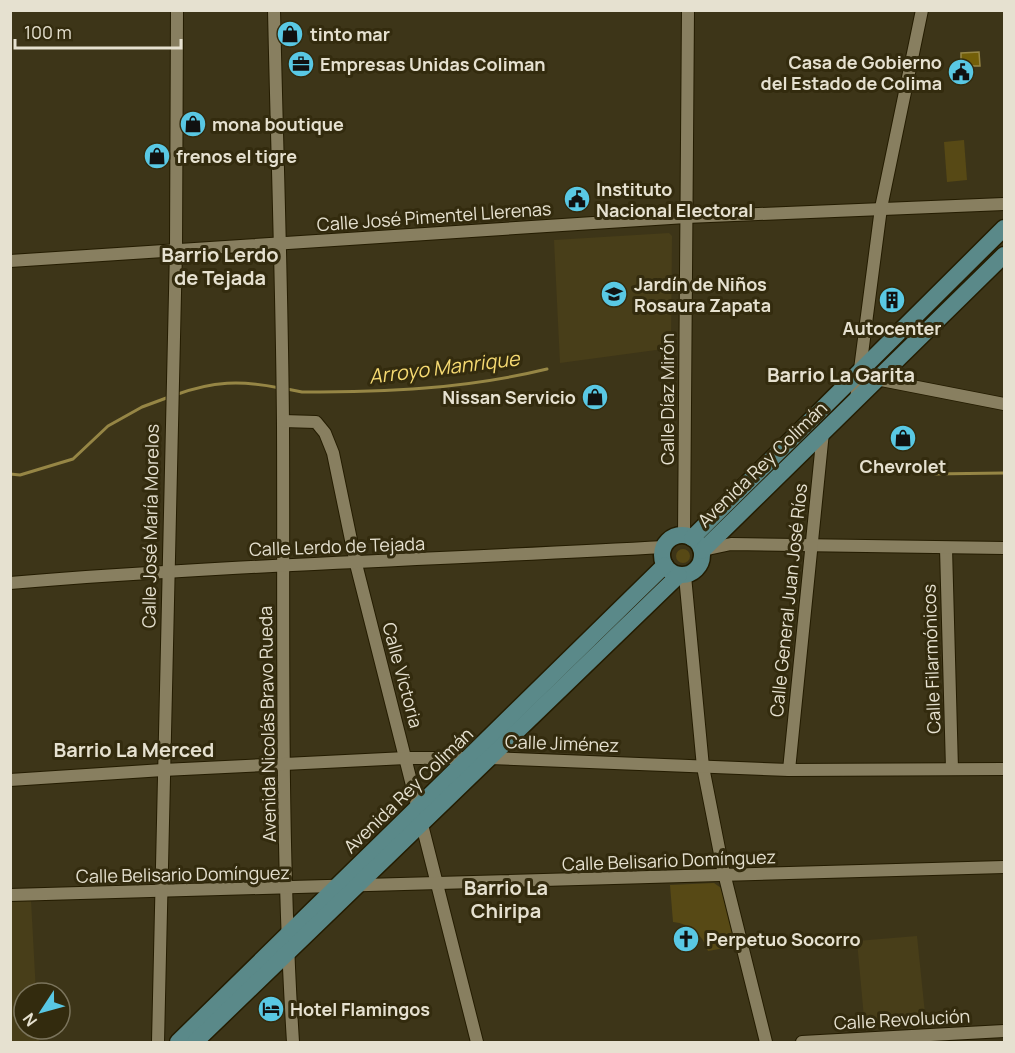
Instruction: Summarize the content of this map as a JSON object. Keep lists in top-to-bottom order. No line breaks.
{"streets":{"main road":["Avenida Rey Colimán"],"street":["Calle José Pimentel Llerenas","Calle Díaz Mirón","Calle José María Morelos","Calle Lerdo de Tejada","Calle General Juan José Ríos","Calle Filarmónicos","Calle Victoria","Avenida Nicolás Bravo Rueda","Calle Jiménez","Calle Belisario Domínguez","Calle Revolución"]},"crossings":[["Calle José Pimentel Llerenas","Calle Díaz Mirón"],["Calle José Pimentel Llerenas","Calle José María Morelos"],["Calle José Pimentel Llerenas","Avenida Nicolás Bravo Rueda"],["Calle Díaz Mirón","Avenida Rey Colimán"],["Calle Díaz Mirón","Calle Lerdo de Tejada"],["Avenida Rey Colimán","Calle Lerdo de Tejada"],["Avenida Rey Colimán","Calle General Juan José Ríos"],["Avenida Rey Colimán","Calle Victoria"],["Avenida Rey Colimán","Avenida Nicolás Bravo Rueda"],["Avenida Rey Colimán","Calle Jiménez"],["Avenida Rey Colimán","Calle Belisario Domínguez"],["Calle José María Morelos","Calle Lerdo de Tejada"],["Calle José María Morelos","Calle Jiménez"],["Calle José María Morelos","Calle Belisario Domínguez"],["Calle Lerdo de Tejada","Calle Victoria"],["Calle Lerdo de Tejada","Avenida Nicolás Bravo Rueda"],["Calle General Juan José Ríos","Calle Jiménez"],["Calle Filarmónicos","Calle Jiménez"],["Calle Victoria","Avenida Nicolás Bravo Rueda"],["Calle Victoria","Calle Jiménez"],["Calle Victoria","Calle Belisario Domínguez"],["Avenida Nicolás Bravo Rueda","Calle Jiménez"],["Avenida Nicolás Bravo Rueda","Calle Belisario Domínguez"]],"districts":["Barrio Lerdo de Tejada","Barrio La Garita","Barrio La Merced","Barrio La Chiripa"],"water":["Arroyo Manrique"],"places":{"shop":["tinto mar","mona boutique","frenos el tigre","Nissan Servicio","Chevrolet"],"office":["Empresas Unidas Coliman"],"public building":["Casa de Gobierno del Estado de Colima","Instituto Nacional Electoral"],"school or university":["Jardín de Niños Rosaura Zapata"],"building":["Autocenter"],"church":["Perpetuo Socorro"],"hotel":["Hotel Flamingos"]},"scale_bar":"100 m","north":"bottom left"}
